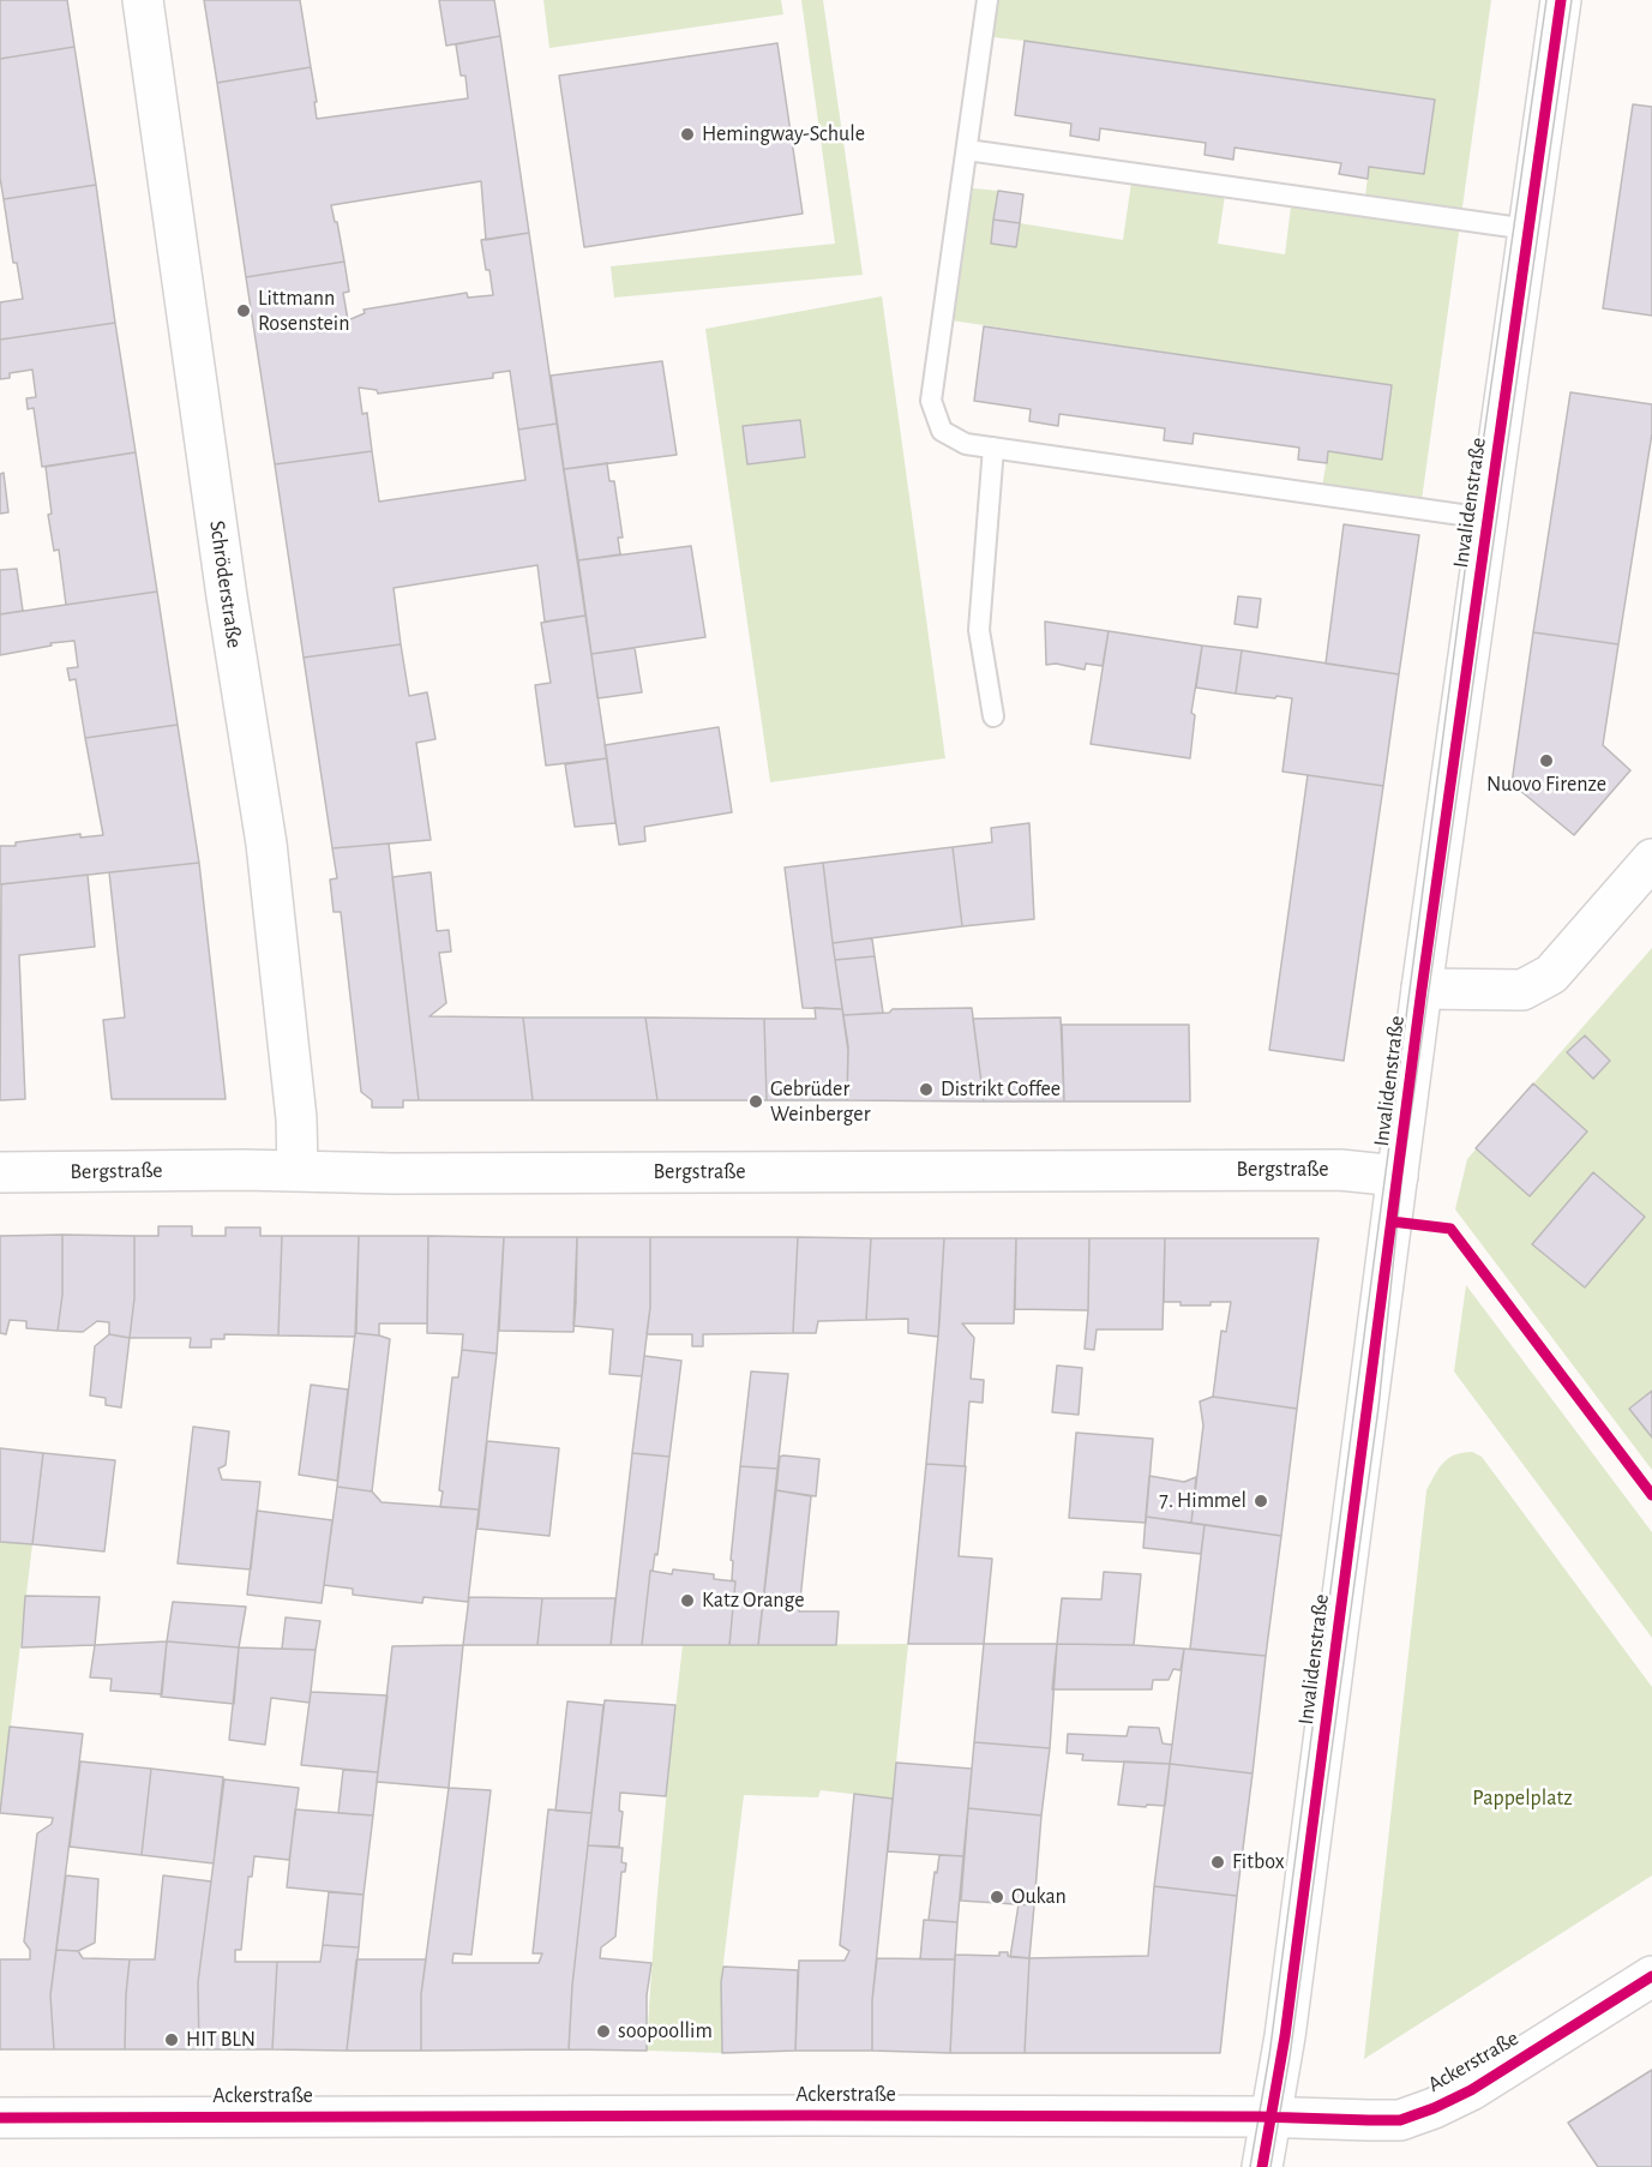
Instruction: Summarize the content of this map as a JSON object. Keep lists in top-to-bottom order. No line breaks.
{"streets":{"street":["Invalidenstraße","Schröderstraße","Bergstraße","Ackerstraße"]},"crossings":[["Invalidenstraße","Bergstraße"],["Invalidenstraße","Ackerstraße"],["Schröderstraße","Bergstraße"]],"parks":["Pappelplatz"],"places":["Hemingway-Schule","Littmann Rosenstein","Nuovo Firenze","Distrikt Coffee","Gebrüder Weinberger","7. Himmel","Katz Orange","Fitbox","Oukan","soopoollim","HIT BLN"]}
